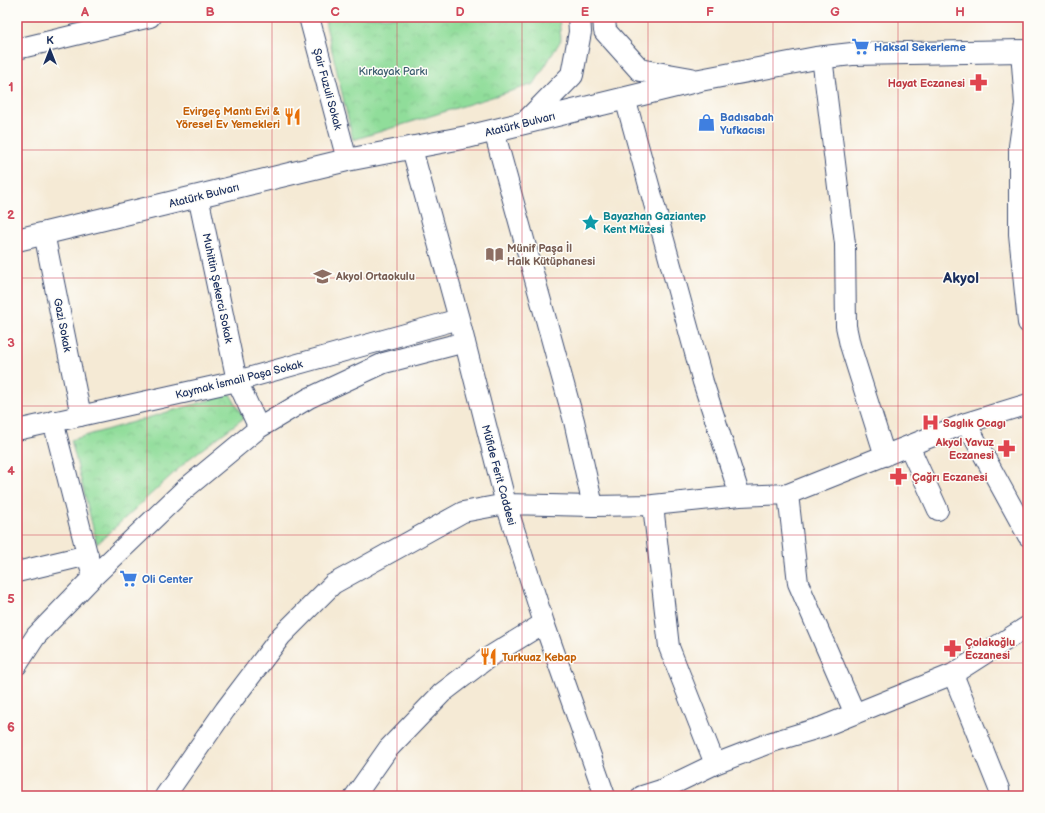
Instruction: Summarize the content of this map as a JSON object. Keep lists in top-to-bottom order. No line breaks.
{"streets":{"main road":["Atatürk Bulvarı"],"street":["Şair Fuzuli Sokak","Muhittin Şekerci Sokak","Gazi Sokak","Kaymak İsmail Paşa Sokak","Müfide Ferit Caddesi"]},"crossings":[["Şair Fuzuli Sokak","Atatürk Bulvarı"],["Atatürk Bulvarı","Muhittin Şekerci Sokak"],["Atatürk Bulvarı","Gazi Sokak"],["Atatürk Bulvarı","Müfide Ferit Caddesi"],["Muhittin Şekerci Sokak","Kaymak İsmail Paşa Sokak"],["Gazi Sokak","Kaymak İsmail Paşa Sokak"],["Kaymak İsmail Paşa Sokak","Müfide Ferit Caddesi"]],"districts":["Akyol"],"parks":["Kırkayak Parkı"],"places":{"supermarket":["Haksal Sekerleme","Oli Center"],"pharmacy":["Hayat Eczanesi","Akyol Yavuz Eczanesi","Çağrı Eczanesi","Çolakoğlu Eczanesi"],"restaurant":["Evirgeç Mantı Evi & Yöresel Ev Yemekleri","Turkuaz Kebap"],"shop":["Badısabah Yufkacısı"],"place":["Bayazhan Gaziantep Kent Müzesi"],"library":["Münif Paşa İl Halk Kütüphanesi"],"school or university":["Akyol Ortaokulu"],"hospital":["Saglık Ocagı"]},"north":"top","grid":{"columns":["A","B","C","D","E","F","G","H"],"rows":["1","2","3","4","5","6"]}}
